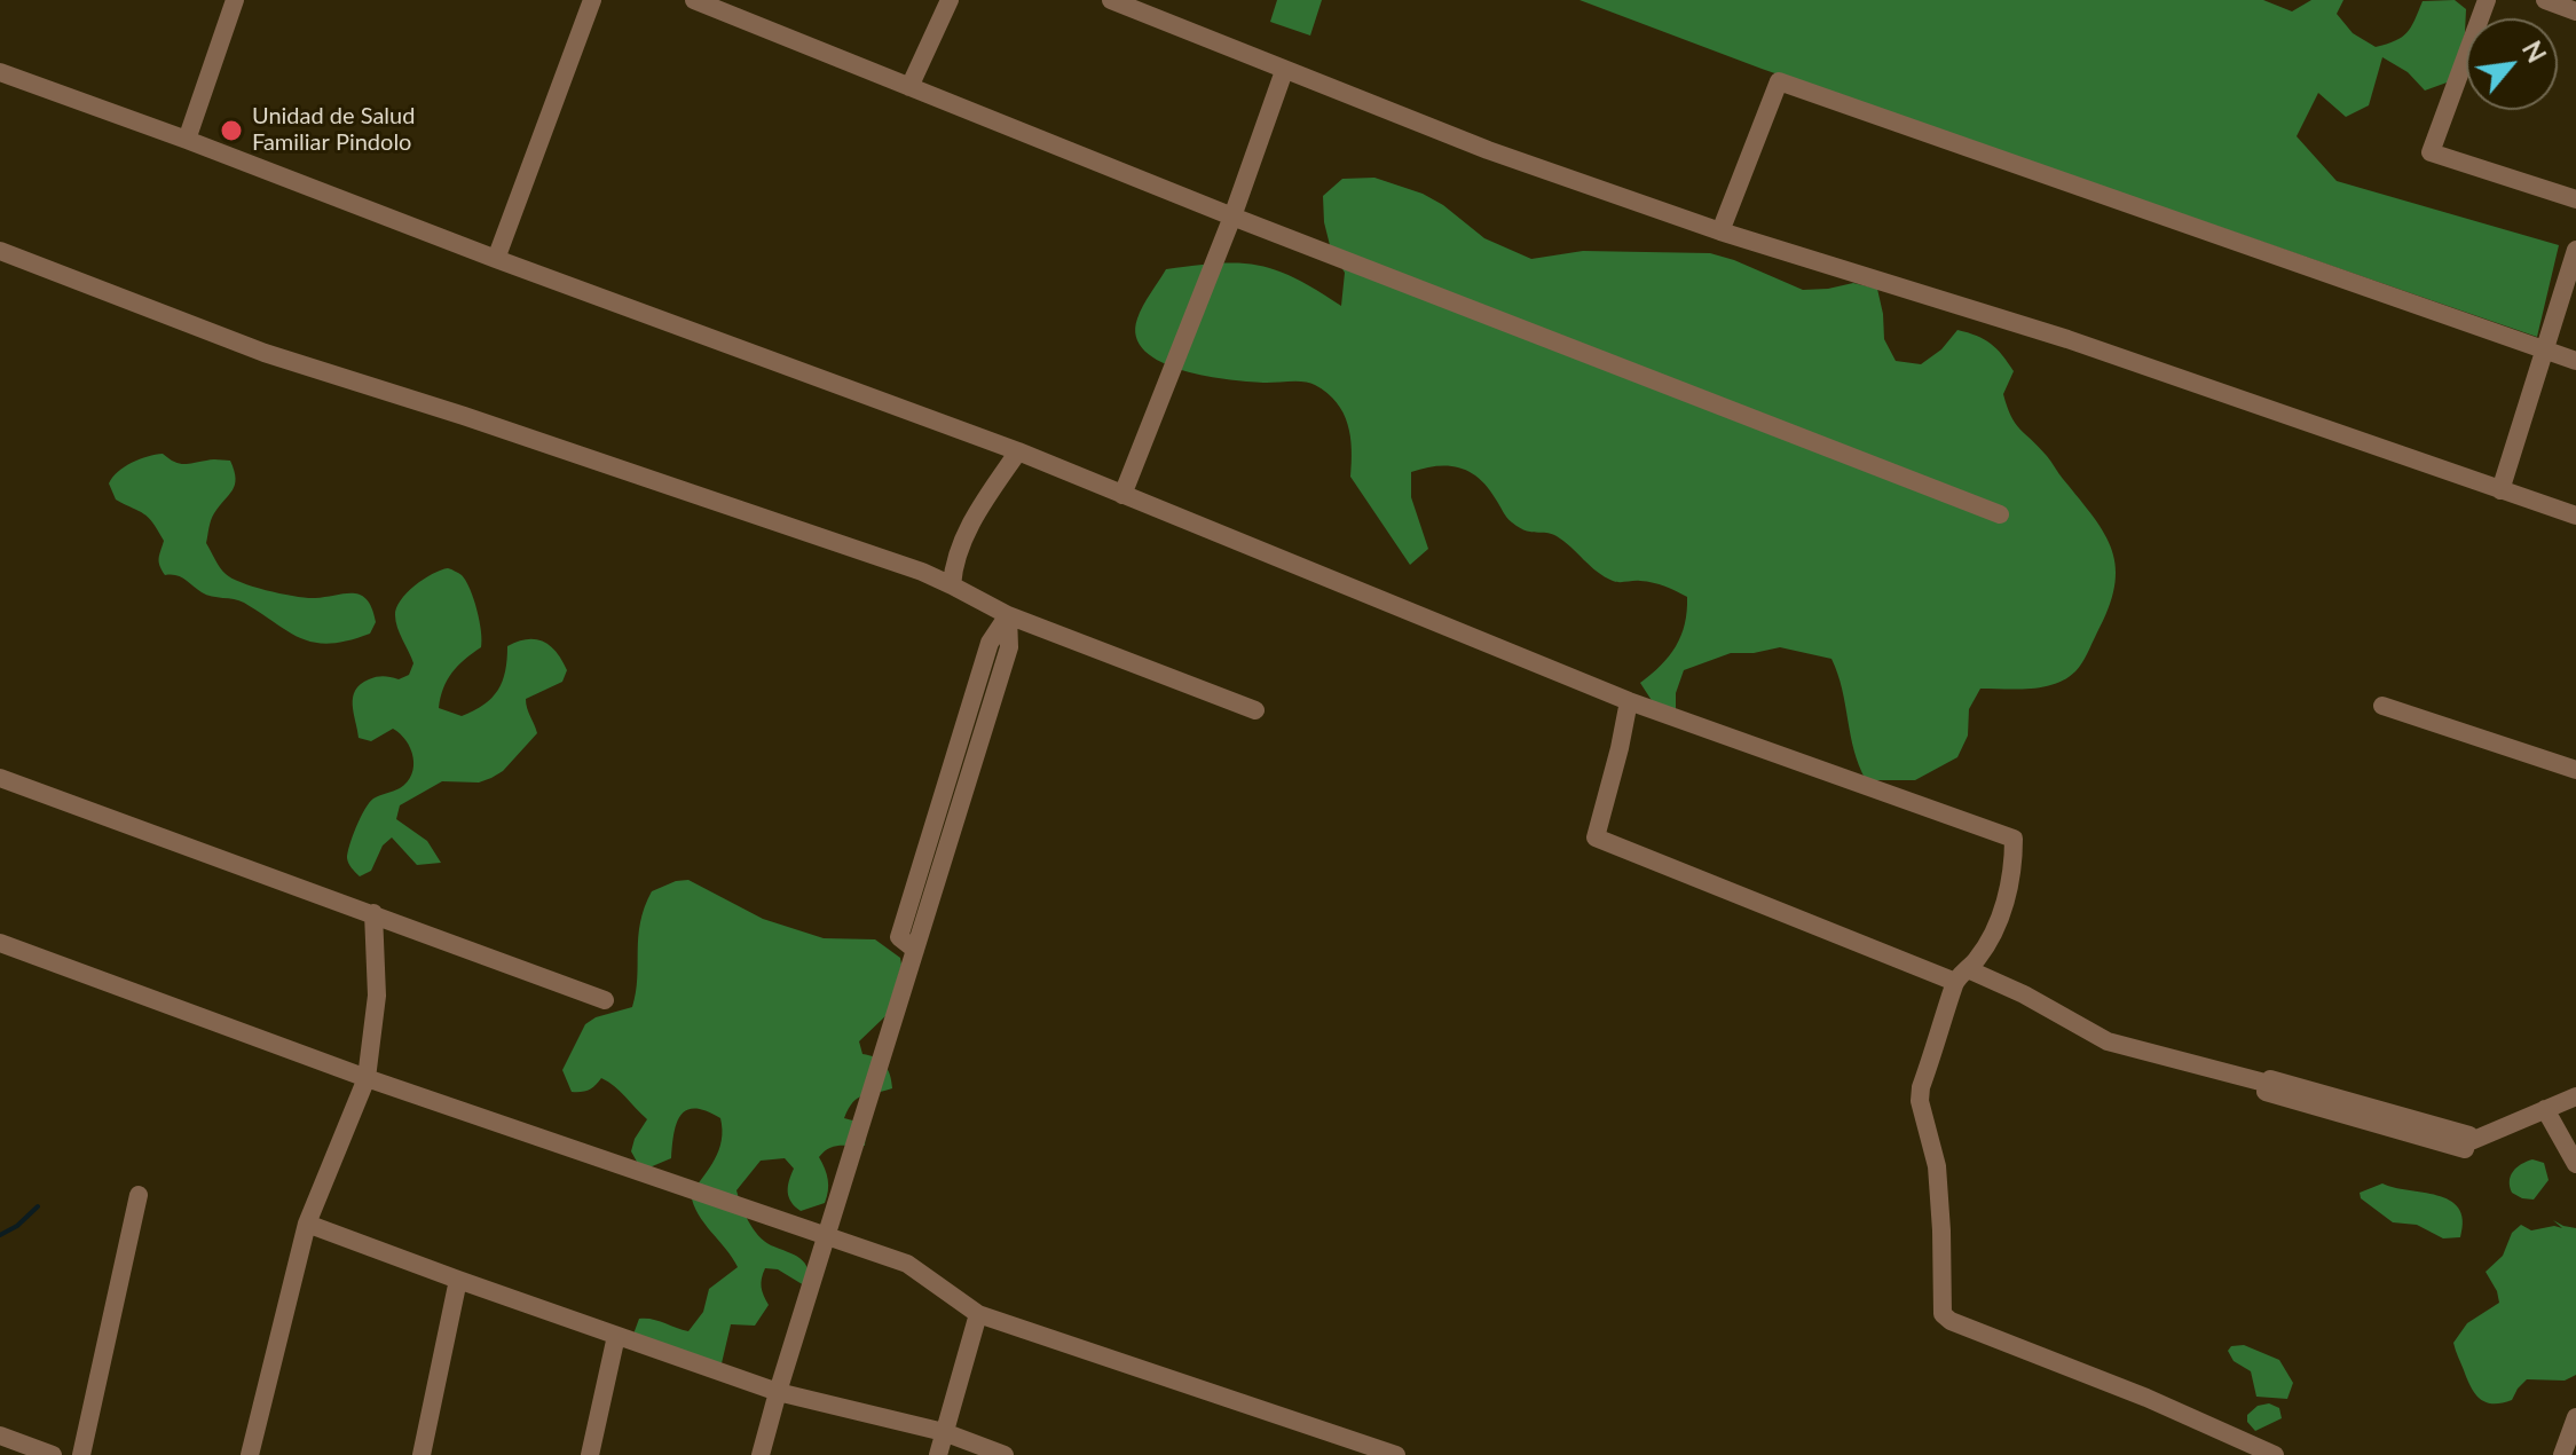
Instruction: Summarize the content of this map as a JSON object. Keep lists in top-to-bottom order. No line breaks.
{"places":["Unidad de Salud Familiar Pindolo"],"north":"top right"}
